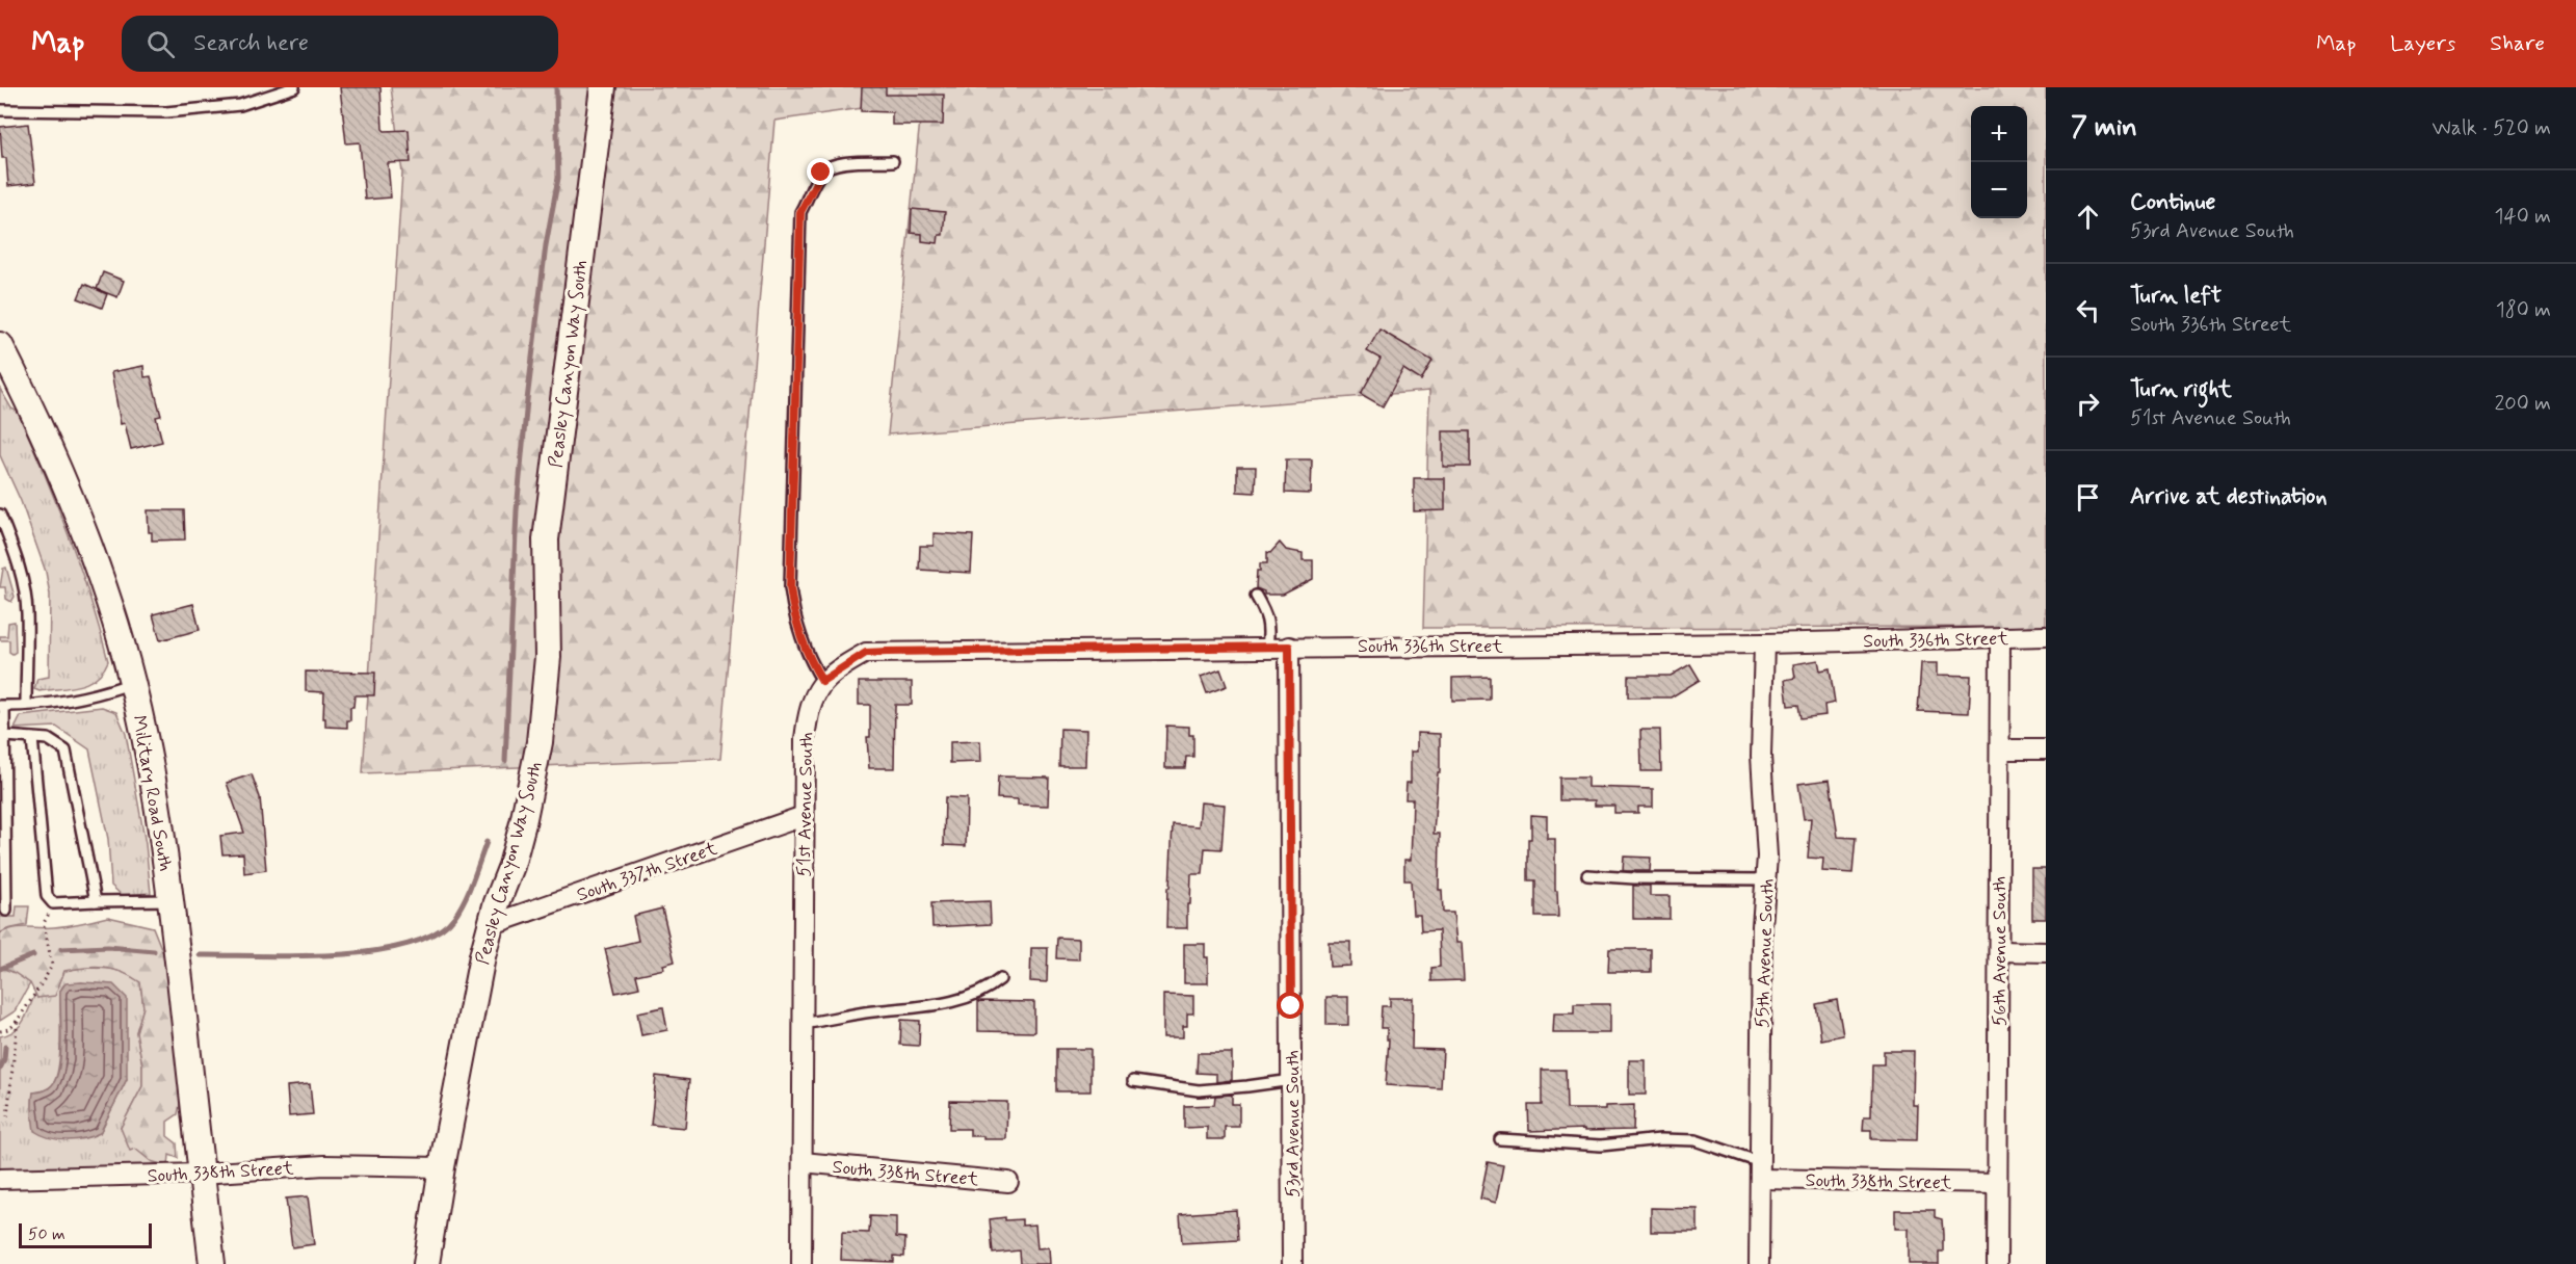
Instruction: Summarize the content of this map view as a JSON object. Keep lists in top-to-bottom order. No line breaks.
{"streets":{"street":["Peasley Canyon Way South","South 336th Street","Military Road South","51st Avenue South","South 337th Street","56th Avenue South","55th Avenue South","53rd Avenue South","South 338th Street"]},"crossings":[["Peasley Canyon Way South","South 337th Street"],["Peasley Canyon Way South","South 338th Street"],["South 336th Street","51st Avenue South"],["South 336th Street","56th Avenue South"],["South 336th Street","55th Avenue South"],["South 336th Street","53rd Avenue South"],["Military Road South","South 338th Street"],["51st Avenue South","South 337th Street"],["51st Avenue South","South 338th Street"],["56th Avenue South","South 338th Street"],["55th Avenue South","South 338th Street"]],"scale_bar":"50 m","page":{"header":"Map","search":"Search here","nav":["Map","Layers","Share"],"heading":["7 min","Walk · 520 m"],"map_buttons":["+","−"],"list":[["Continue","53rd Avenue South","140 m"],["Turn left","South 336th Street","180 m"],["Turn right","51st Avenue South","200 m"],"Arrive at destination"],"scale":"50 m"}}
